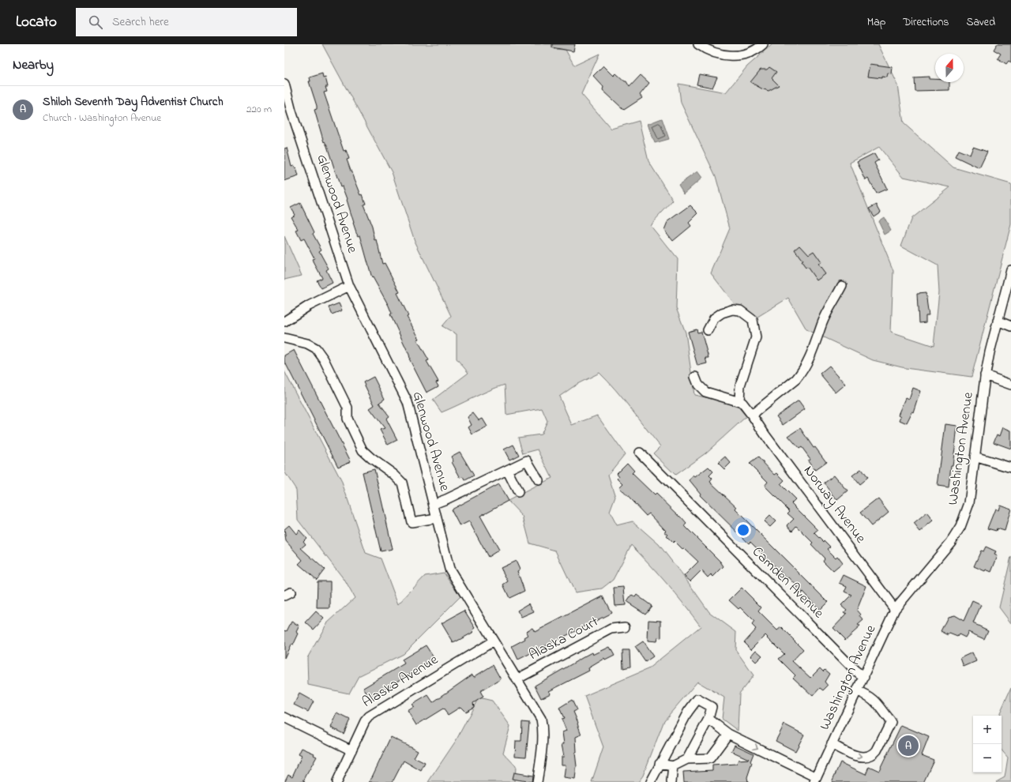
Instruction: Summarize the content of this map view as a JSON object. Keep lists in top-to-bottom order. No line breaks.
{"streets":{"street":["Glenwood Avenue","Washington Avenue","Norway Avenue","Camden Avenue","Alaska Court","Alaska Avenue"]},"crossings":[["Glenwood Avenue","Alaska Court"],["Glenwood Avenue","Alaska Avenue"],["Washington Avenue","Norway Avenue"],["Washington Avenue","Camden Avenue"]],"north":"top","page":{"header":"Locato","search":"Search here","nav":["Map","Directions","Saved"],"heading":"Nearby","list":[{"mark":"A","name":"Shiloh Seventh Day Adventist Church","note":"Church · Washington Avenue","value":"220 m"}],"map_buttons":["+","−"],"pins":"A"}}
